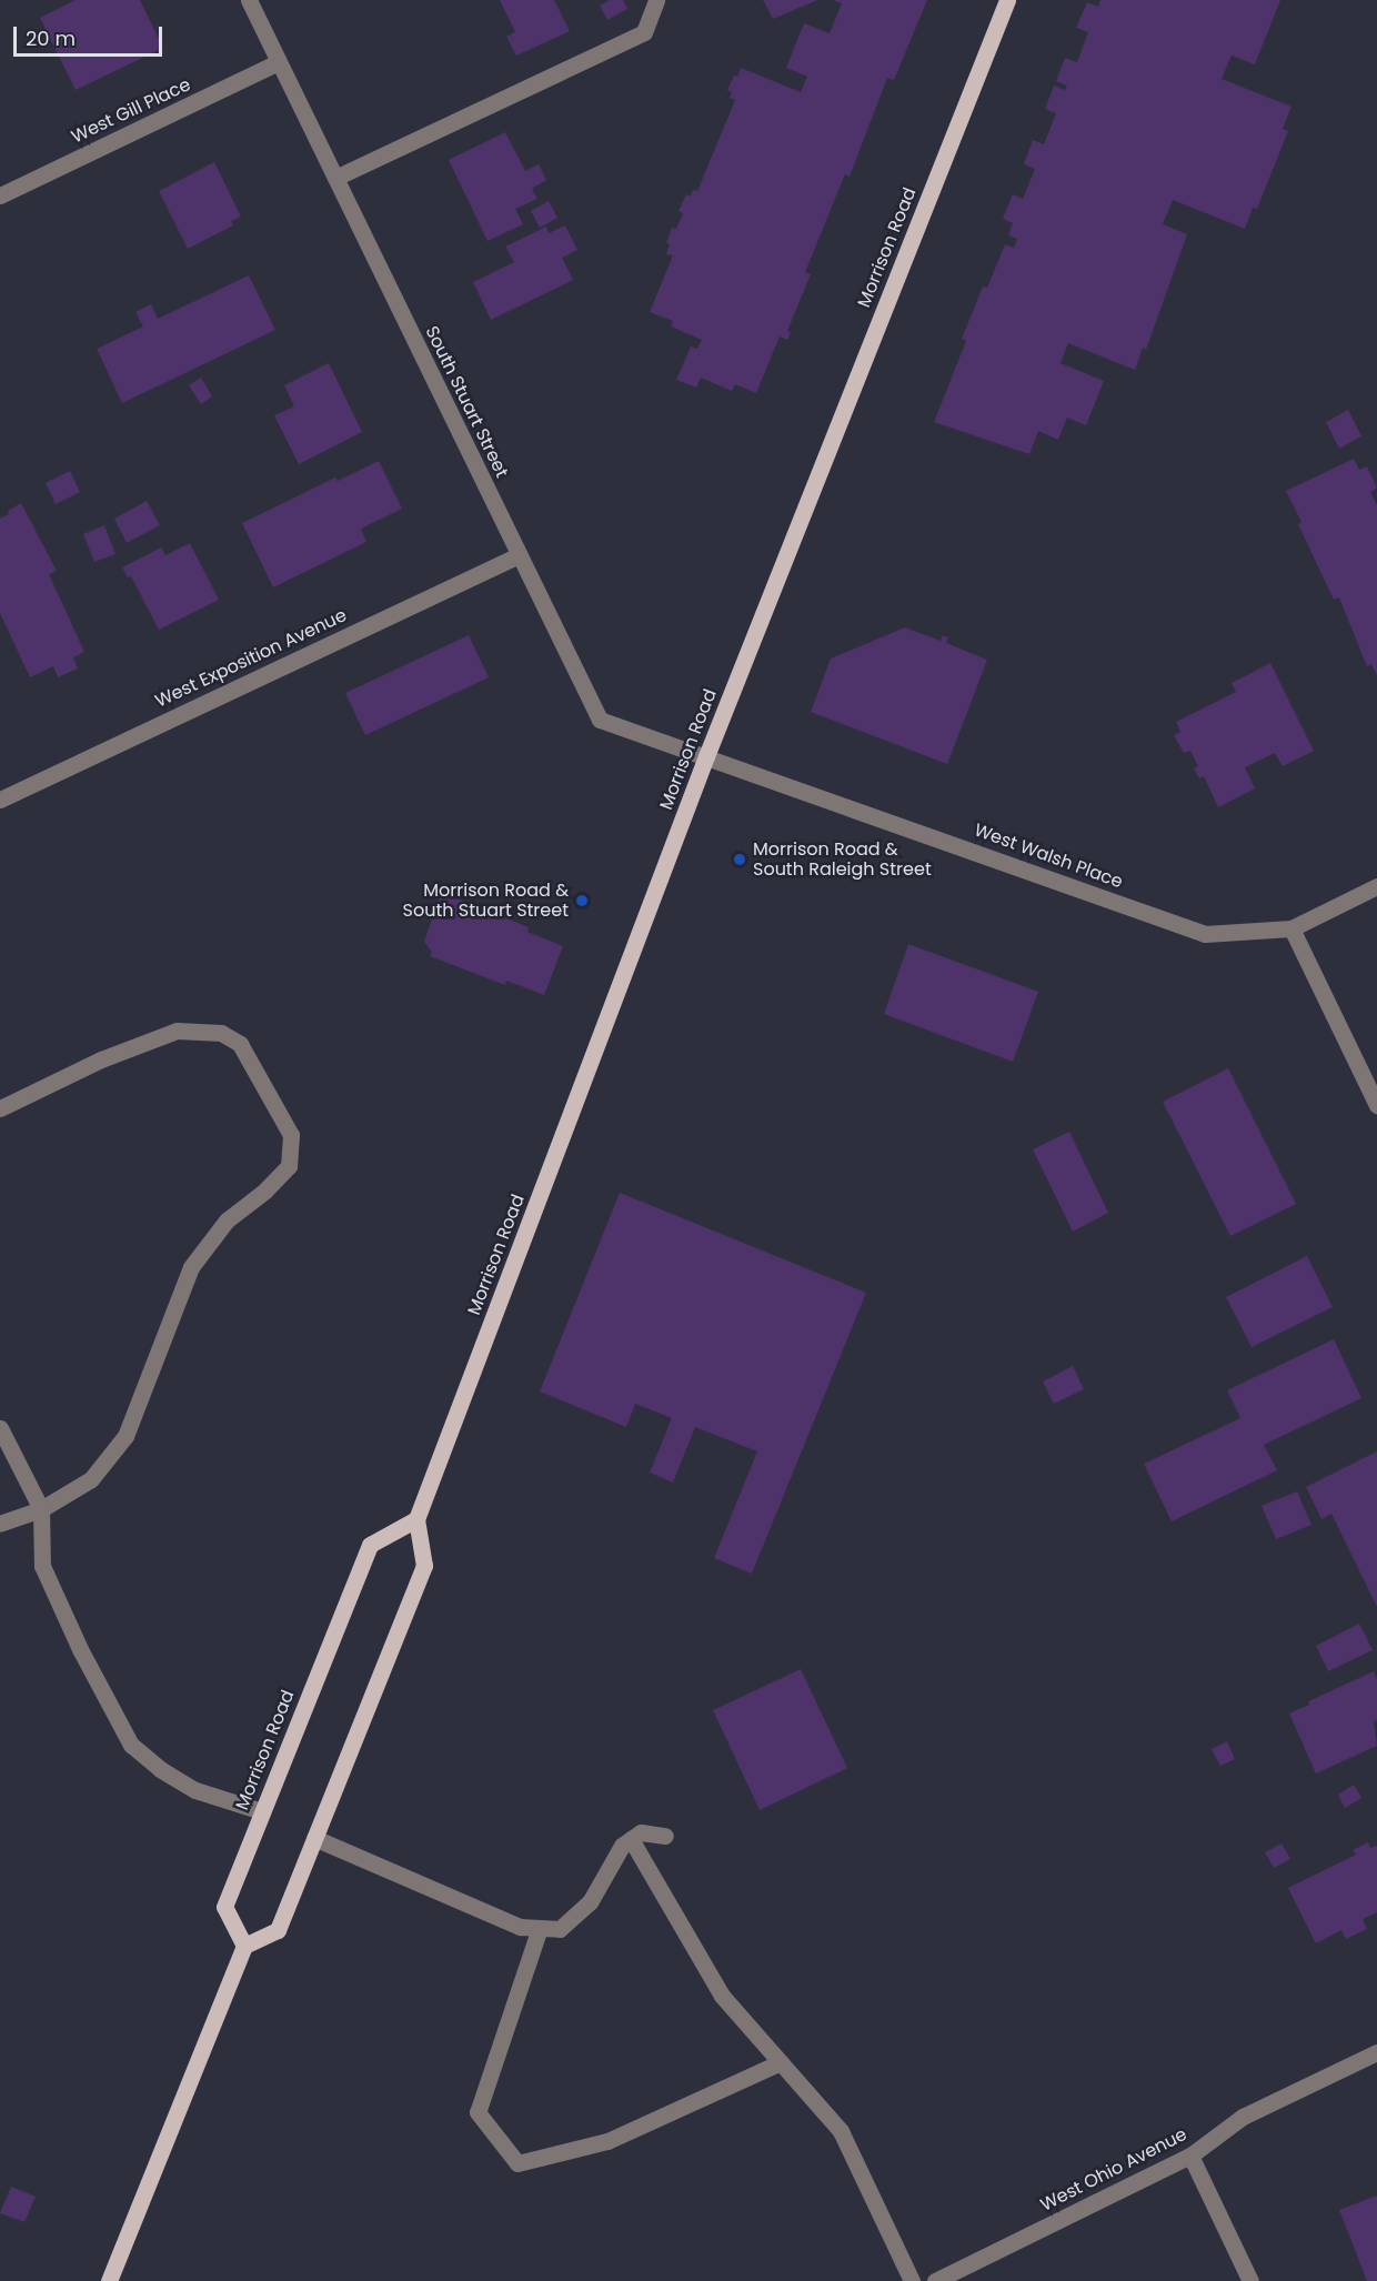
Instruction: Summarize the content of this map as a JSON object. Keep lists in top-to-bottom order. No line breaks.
{"streets":{"main road":["Morrison Road"],"street":["West Gill Place","South Stuart Street","West Exposition Avenue","West Walsh Place","West Ohio Avenue"]},"crossings":[["West Gill Place","South Stuart Street"],["Morrison Road","South Stuart Street"],["Morrison Road","West Walsh Place"],["South Stuart Street","West Exposition Avenue"],["South Stuart Street","West Walsh Place"]],"places":["Morrison Road & South Raleigh Street","Morrison Road & South Stuart Street"],"scale_bar":"20 m"}
